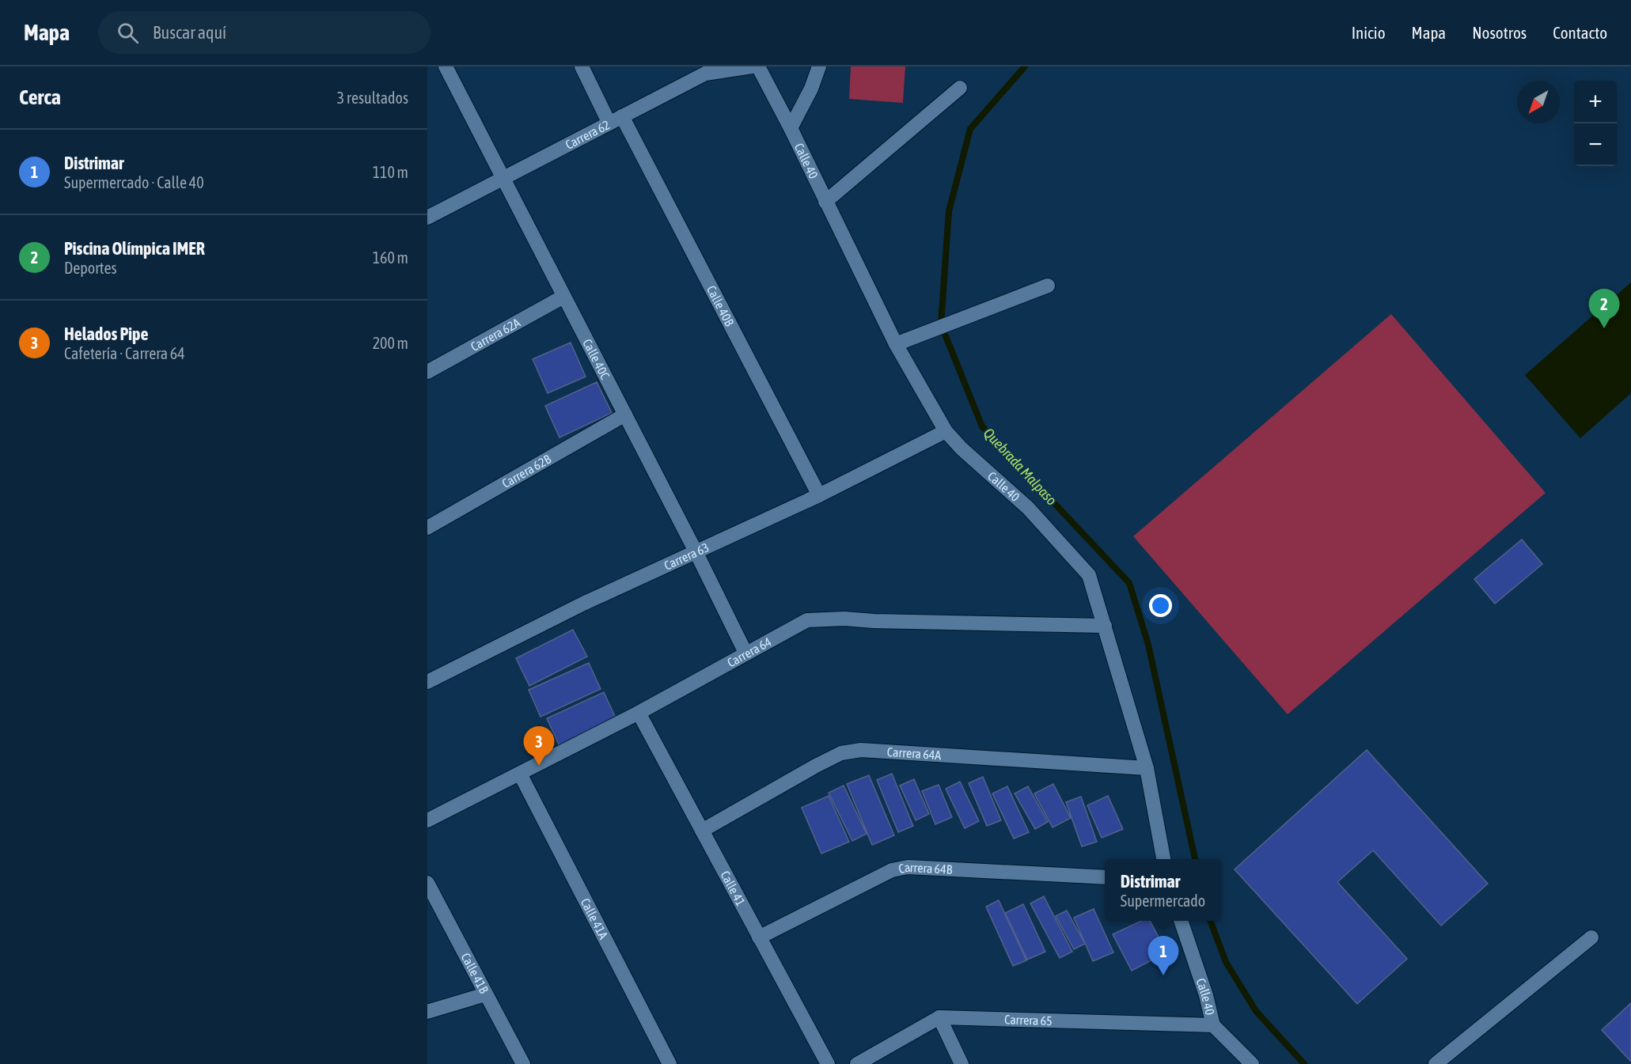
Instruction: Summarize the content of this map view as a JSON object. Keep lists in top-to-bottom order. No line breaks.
{"streets":{"street":["Carrera 62","Calle 40","Calle 40B","Carrera 62A","Calle 40C","Carrera 62B","Carrera 63","Carrera 64","Carrera 64A","Carrera 64B","Calle 41","Calle 41A","Calle 41B","Carrera 65"]},"crossings":[["Carrera 62","Calle 40B"],["Carrera 62","Calle 40C"],["Calle 40","Carrera 63"],["Calle 40","Carrera 64"],["Calle 40","Carrera 64A"],["Calle 40","Carrera 65"],["Calle 40B","Carrera 63"],["Carrera 62A","Calle 40C"],["Calle 40C","Carrera 62B"],["Calle 40C","Carrera 63"],["Calle 40C","Carrera 64"],["Carrera 64","Calle 41"],["Carrera 64","Calle 41A"],["Carrera 64A","Calle 41"],["Carrera 64B","Calle 41"]],"water":["Quebrada Malpaso"],"north":"bottom left","page":{"header":"Mapa","search":"Buscar aquí","nav":["Inicio","Mapa","Nosotros","Contacto"],"heading":["Cerca","3 resultados"],"map_buttons":["+","−"],"list":[{"mark":"1","name":"Distrimar","note":"Supermercado · Calle 40","value":"110 m"},{"mark":"2","name":"Piscina Olímpica IMER","note":"Deportes","value":"160 m"},{"mark":"3","name":"Helados Pipe","note":"Cafetería · Carrera 64","value":"200 m"}],"pins":["2","3","1"],"popup":["Distrimar","Supermercado"]}}
